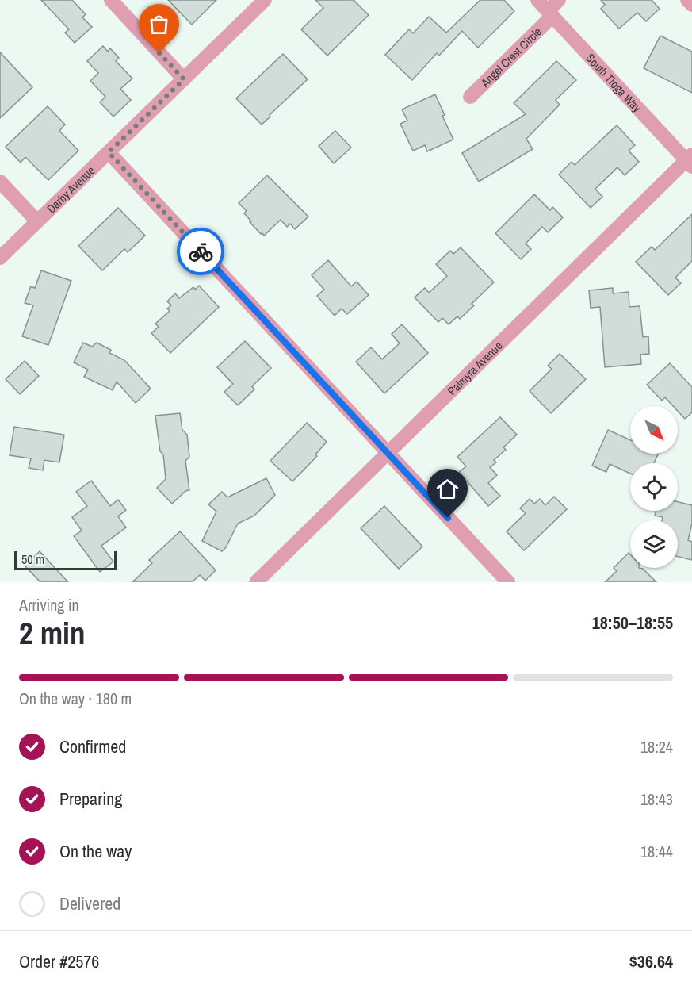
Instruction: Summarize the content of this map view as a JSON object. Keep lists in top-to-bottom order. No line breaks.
{"streets":{"street":["Angel Crest Circle","South Tioga Way","Darby Avenue","Palmyra Avenue"]},"crossings":[["Angel Crest Circle","South Tioga Way"],["South Tioga Way","Palmyra Avenue"]],"scale_bar":"50 m","north":"bottom right","page":{"scale":"50 m","heading":["2 min","Arriving in","18:50–18:55"],"panel":["Order #2576","$36.64"],"bar":"On the way · 180 m","list":[["Confirmed","18:24"],["Preparing","18:43"],["On the way","18:44"],"Delivered"]}}
